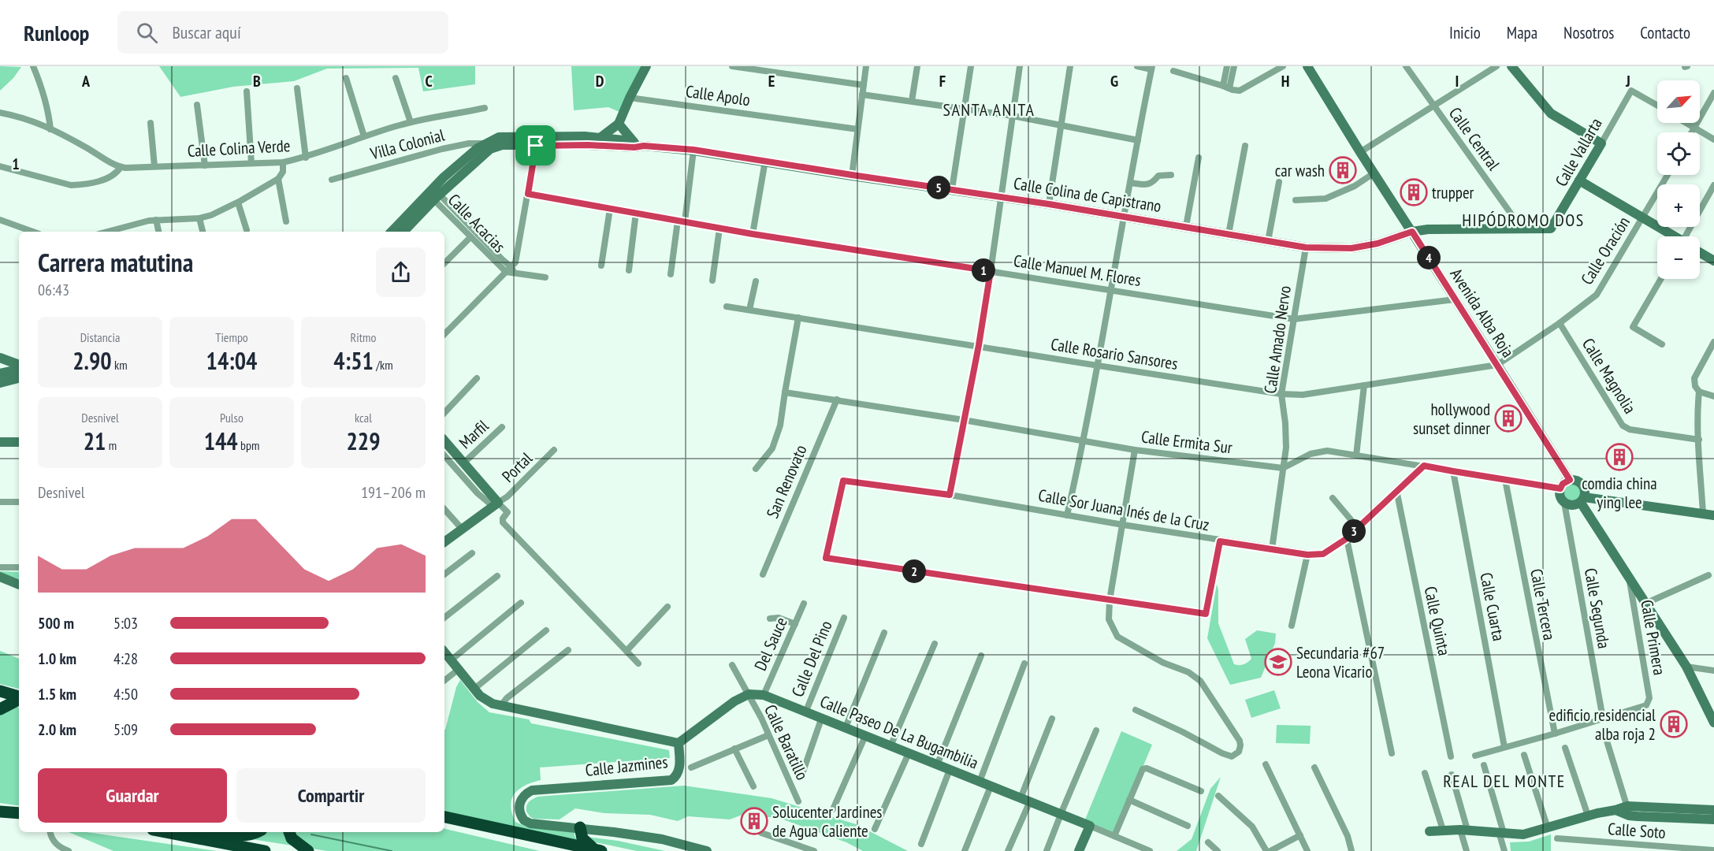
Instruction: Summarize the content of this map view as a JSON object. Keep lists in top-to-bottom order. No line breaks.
{"streets":{"main road":["Calle Vallarta","Calle Colina de Capistrano","Avenida Alba Roja","Calle Paseo De La Bugambilia","Calle Jazmines"],"street":["Calle Apolo","Calle Central","Villa Colonial","Calle Colina Verde","Calle Acacias","Calle Oración","Calle Manuel M. Flores","Calle Amado Nervo","Calle Rosario Sansores","Calle Magnolia","Marfil","Calle Ermita Sur","Portal","San Renovato","Calle Sor Juana Inés de la Cruz","Calle Tercera","Calle Cuarta","Calle Segunda","Calle Quinta","Calle Primera","Del Sauce","Calle Del Pino","Calle Baratillo","Calle Soto"]},"crossings":[["Calle Central","Calle Colina de Capistrano"],["Villa Colonial","Calle Colina de Capistrano"],["Calle Vallarta","Calle Colina de Capistrano"],["Calle Colina de Capistrano","Calle Acacias"],["Calle Colina de Capistrano","Avenida Alba Roja"],["Calle Colina de Capistrano","Calle Amado Nervo"],["Calle Oración","Avenida Alba Roja"],["Calle Oración","Calle Rosario Sansores"],["Calle Oración","Calle Magnolia"],["Calle Manuel M. Flores","Avenida Alba Roja"],["Calle Manuel M. Flores","Calle Amado Nervo"],["Avenida Alba Roja","Calle Rosario Sansores"],["Avenida Alba Roja","Calle Segunda"],["Calle Amado Nervo","Calle Rosario Sansores"],["Calle Amado Nervo","Calle Ermita Sur"],["Calle Amado Nervo","Calle Sor Juana Inés de la Cruz"],["Calle Ermita Sur","San Renovato"],["Calle Sor Juana Inés de la Cruz","Calle Quinta"],["Calle Segunda","Calle Primera"],["Del Sauce","Calle Paseo De La Bugambilia"],["Calle Del Pino","Calle Paseo De La Bugambilia"],["Calle Paseo De La Bugambilia","Calle Baratillo"],["Calle Paseo De La Bugambilia","Calle Jazmines"]],"districts":["SANTA ANITA","HIPÓDROMO DOS","REAL DEL MONTE"],"places":{"building":["car wash","trupper","hollywood sunset dinner","comdia china ying lee","edificio residencial alba roja 2","Solucenter Jardines de Agua Caliente"],"school or university":["Secundaria #67 Leona Vicario"]},"north":"top right","page":{"header":"Runloop","search":"Buscar aquí","nav":["Inicio","Mapa","Nosotros","Contacto"],"map_buttons":["+","−"],"pins":["5","4","1","3","2"],"heading":["Carrera matutina","06:43"],"stats":[["Distancia","2.90 km"],["Tiempo","14:04"],["Ritmo","4:51 /km"],["Desnivel","21 m"],["Pulso","144 bpm"],["kcal","229"]],"chart":["Desnivel","191–206 m"],"list":[{"name":"500 m","note":"5:03"},{"name":"1.0 km","note":"4:28"},{"name":"1.5 km","note":"4:50"},{"name":"2.0 km","note":"5:09"}],"buttons":["Guardar","Compartir"]},"grid":{"columns":["A","B","C","D","E","F","G","H","I","J"],"rows":["1"]}}
